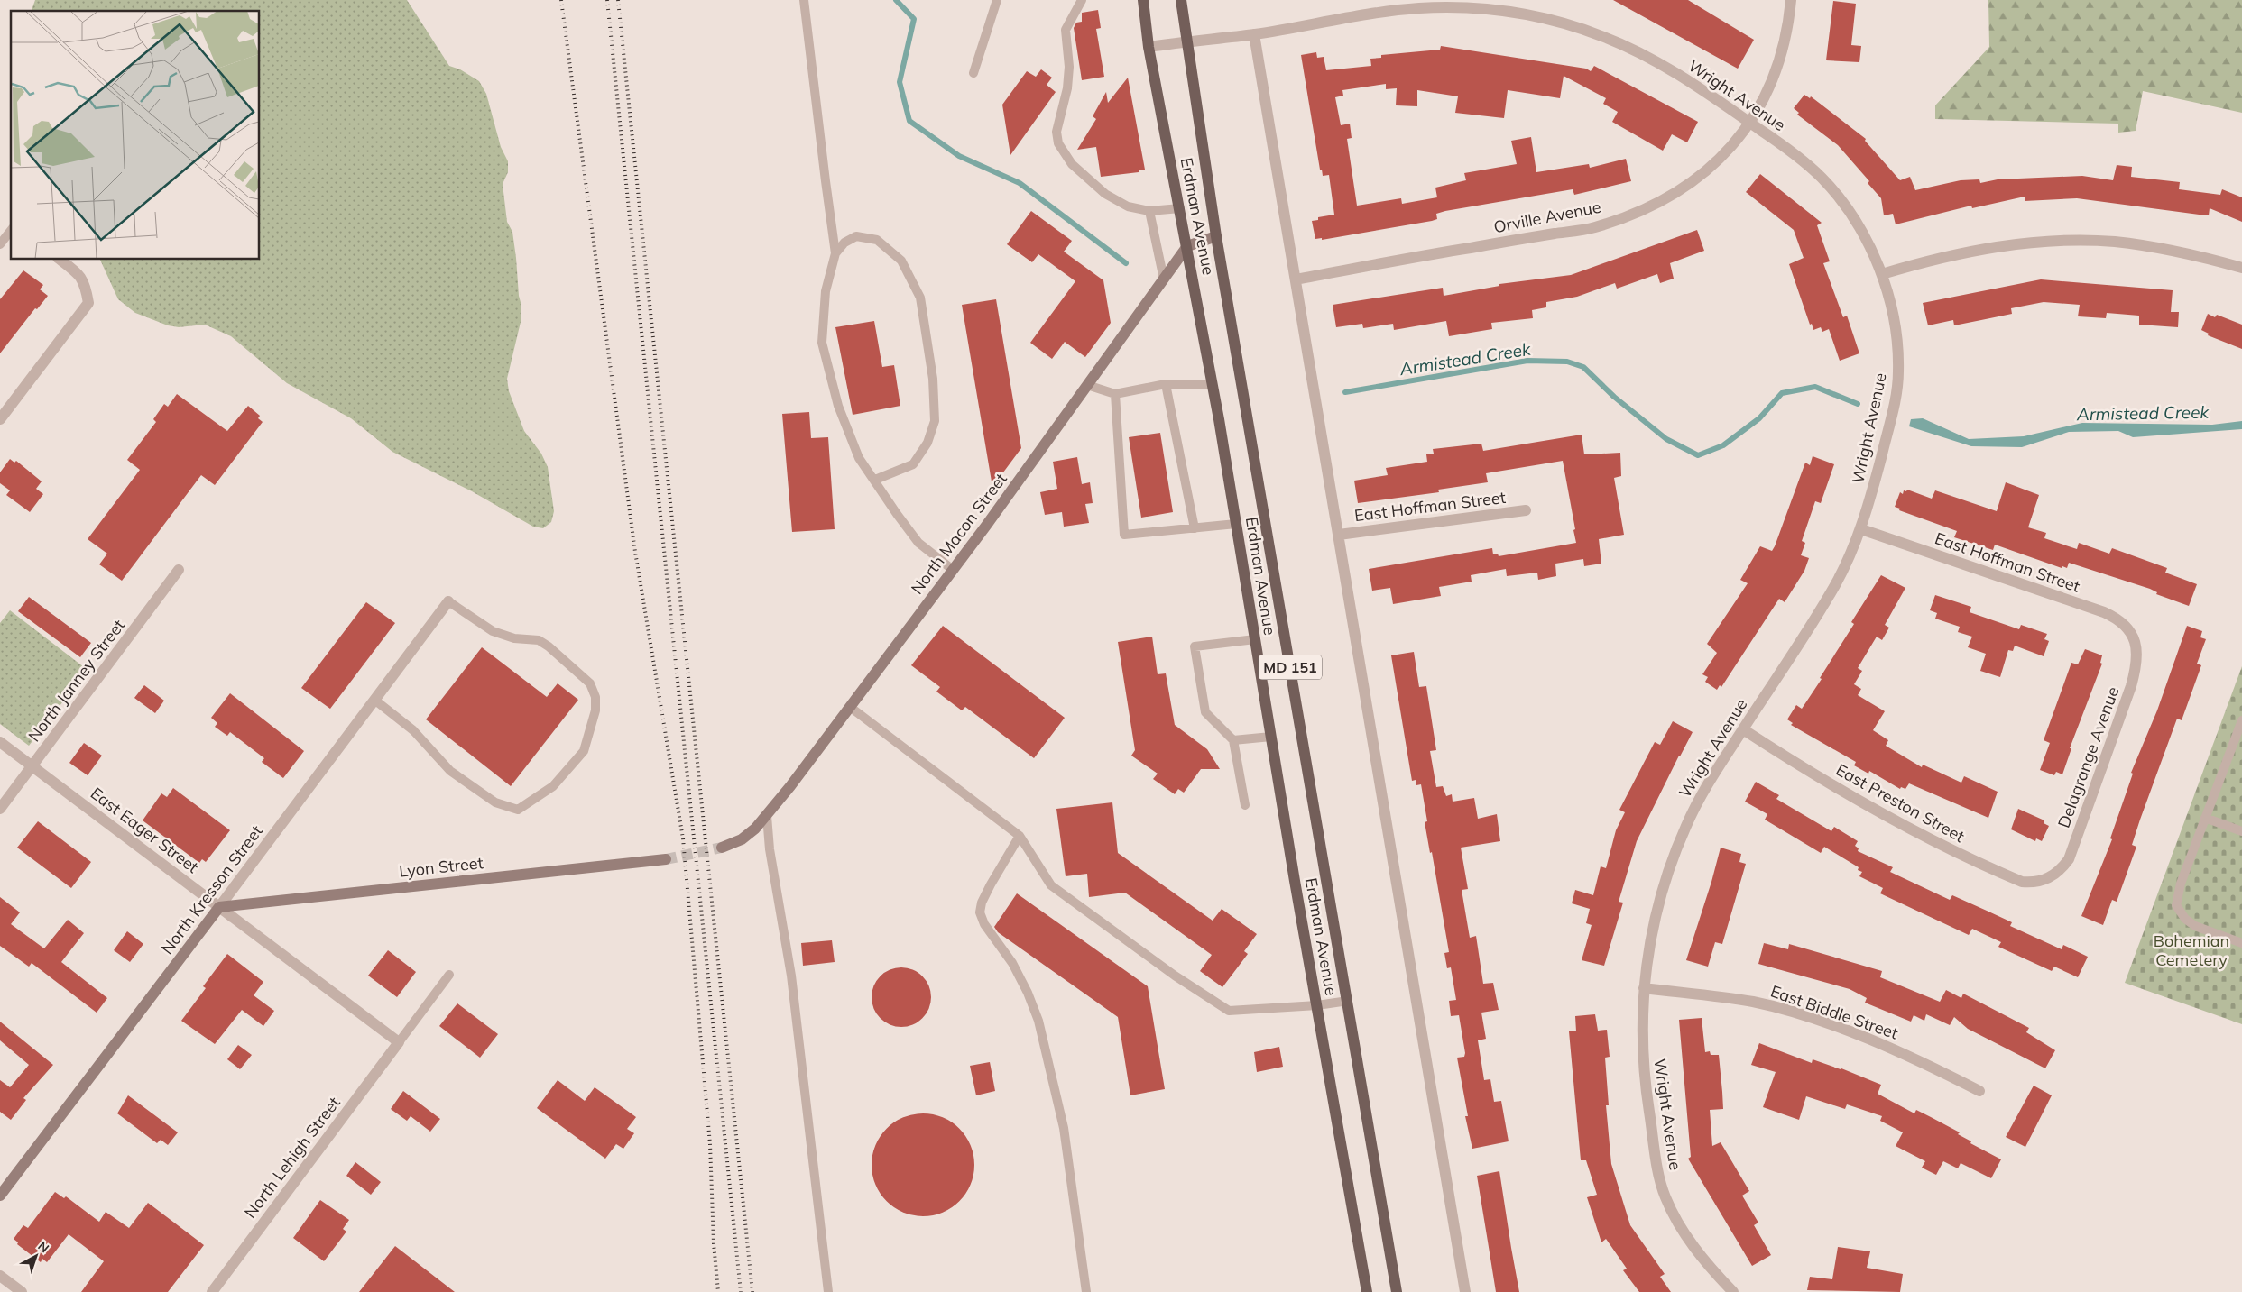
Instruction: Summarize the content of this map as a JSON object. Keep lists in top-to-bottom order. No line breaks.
{"streets":{"main road":["Erdman Avenue","MD 151"],"street":["Wright Avenue","Orville Avenue","East Hoffman Street","North Macon Street","North Janney Street","Delagrange Avenue","East Preston Street","East Eager Street","Lyon Street","North Kresson Street","East Biddle Street","North Lehigh Street"]},"crossings":[["Wright Avenue","Erdman Avenue"],["Wright Avenue","Orville Avenue"],["Wright Avenue","East Hoffman Street"],["Wright Avenue","East Preston Street"],["Wright Avenue","East Biddle Street"],["Erdman Avenue","North Macon Street"],["East Hoffman Street","Delagrange Avenue"],["North Janney Street","East Eager Street"],["Delagrange Avenue","East Preston Street"],["East Eager Street","Lyon Street"],["East Eager Street","North Kresson Street"],["East Eager Street","North Lehigh Street"],["Lyon Street","North Kresson Street"]],"water":["Armistead Creek"],"parks":["Bohemian Cemetery"],"north":"top right"}
